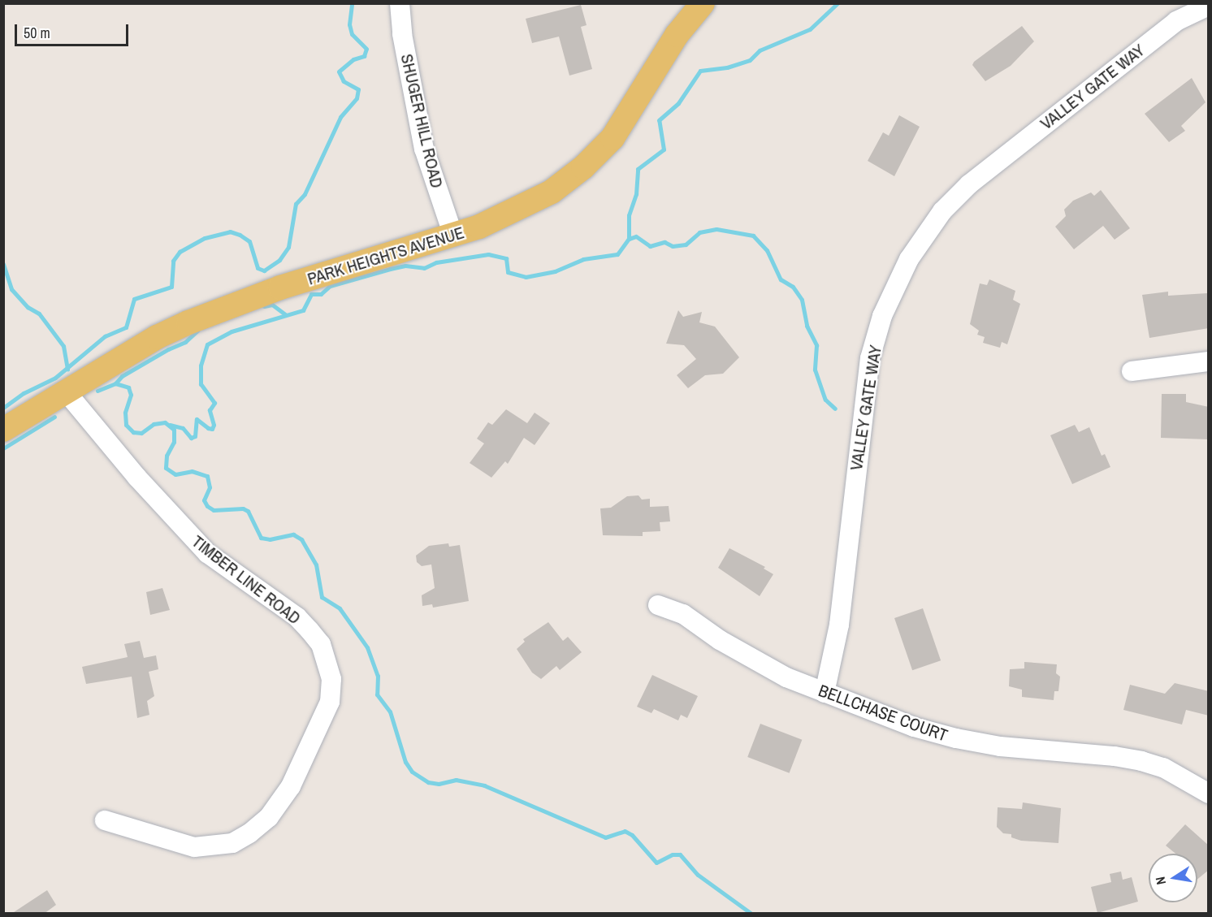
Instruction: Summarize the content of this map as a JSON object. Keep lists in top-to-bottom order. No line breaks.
{"streets":{"main road":["PARK HEIGHTS AVENUE"],"street":["VALLEY GATE WAY","SHUGER HILL ROAD","TIMBER LINE ROAD","BELLCHASE COURT"]},"crossings":[["VALLEY GATE WAY","BELLCHASE COURT"],["SHUGER HILL ROAD","PARK HEIGHTS AVENUE"],["PARK HEIGHTS AVENUE","TIMBER LINE ROAD"]],"scale_bar":"50 m","north":"left"}
